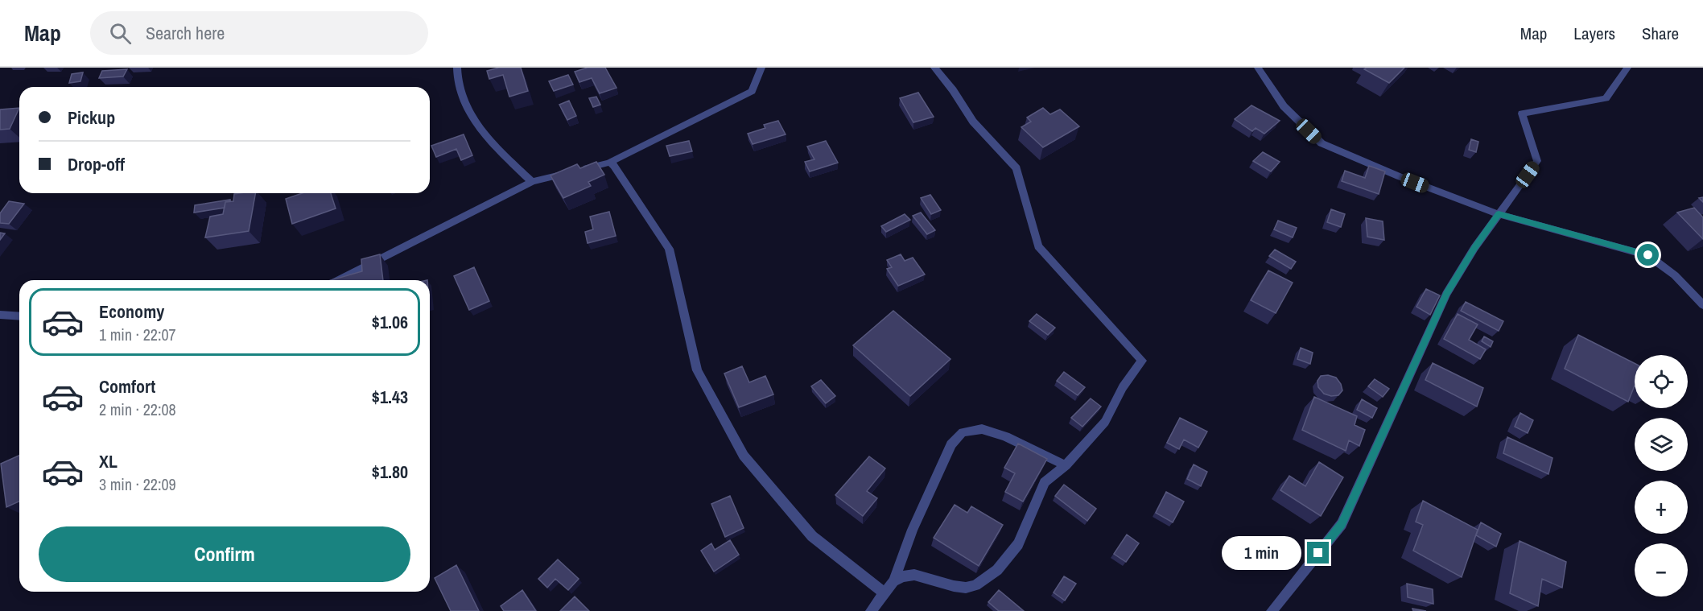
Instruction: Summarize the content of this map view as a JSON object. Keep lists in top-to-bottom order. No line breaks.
{"page":{"header":"Map","search":"Search here","nav":["Map","Layers","Share"],"banner":["Pickup","Drop-off"],"list":[{"name":"Economy","note":"1 min · 22:07","value":"$1.06"},{"name":"Comfort","note":"2 min · 22:08","value":"$1.43"},{"name":"XL","note":"3 min · 22:09","value":"$1.80"}],"map_buttons":["+","−"],"buttons":"Confirm","bubble":"1 min"}}
